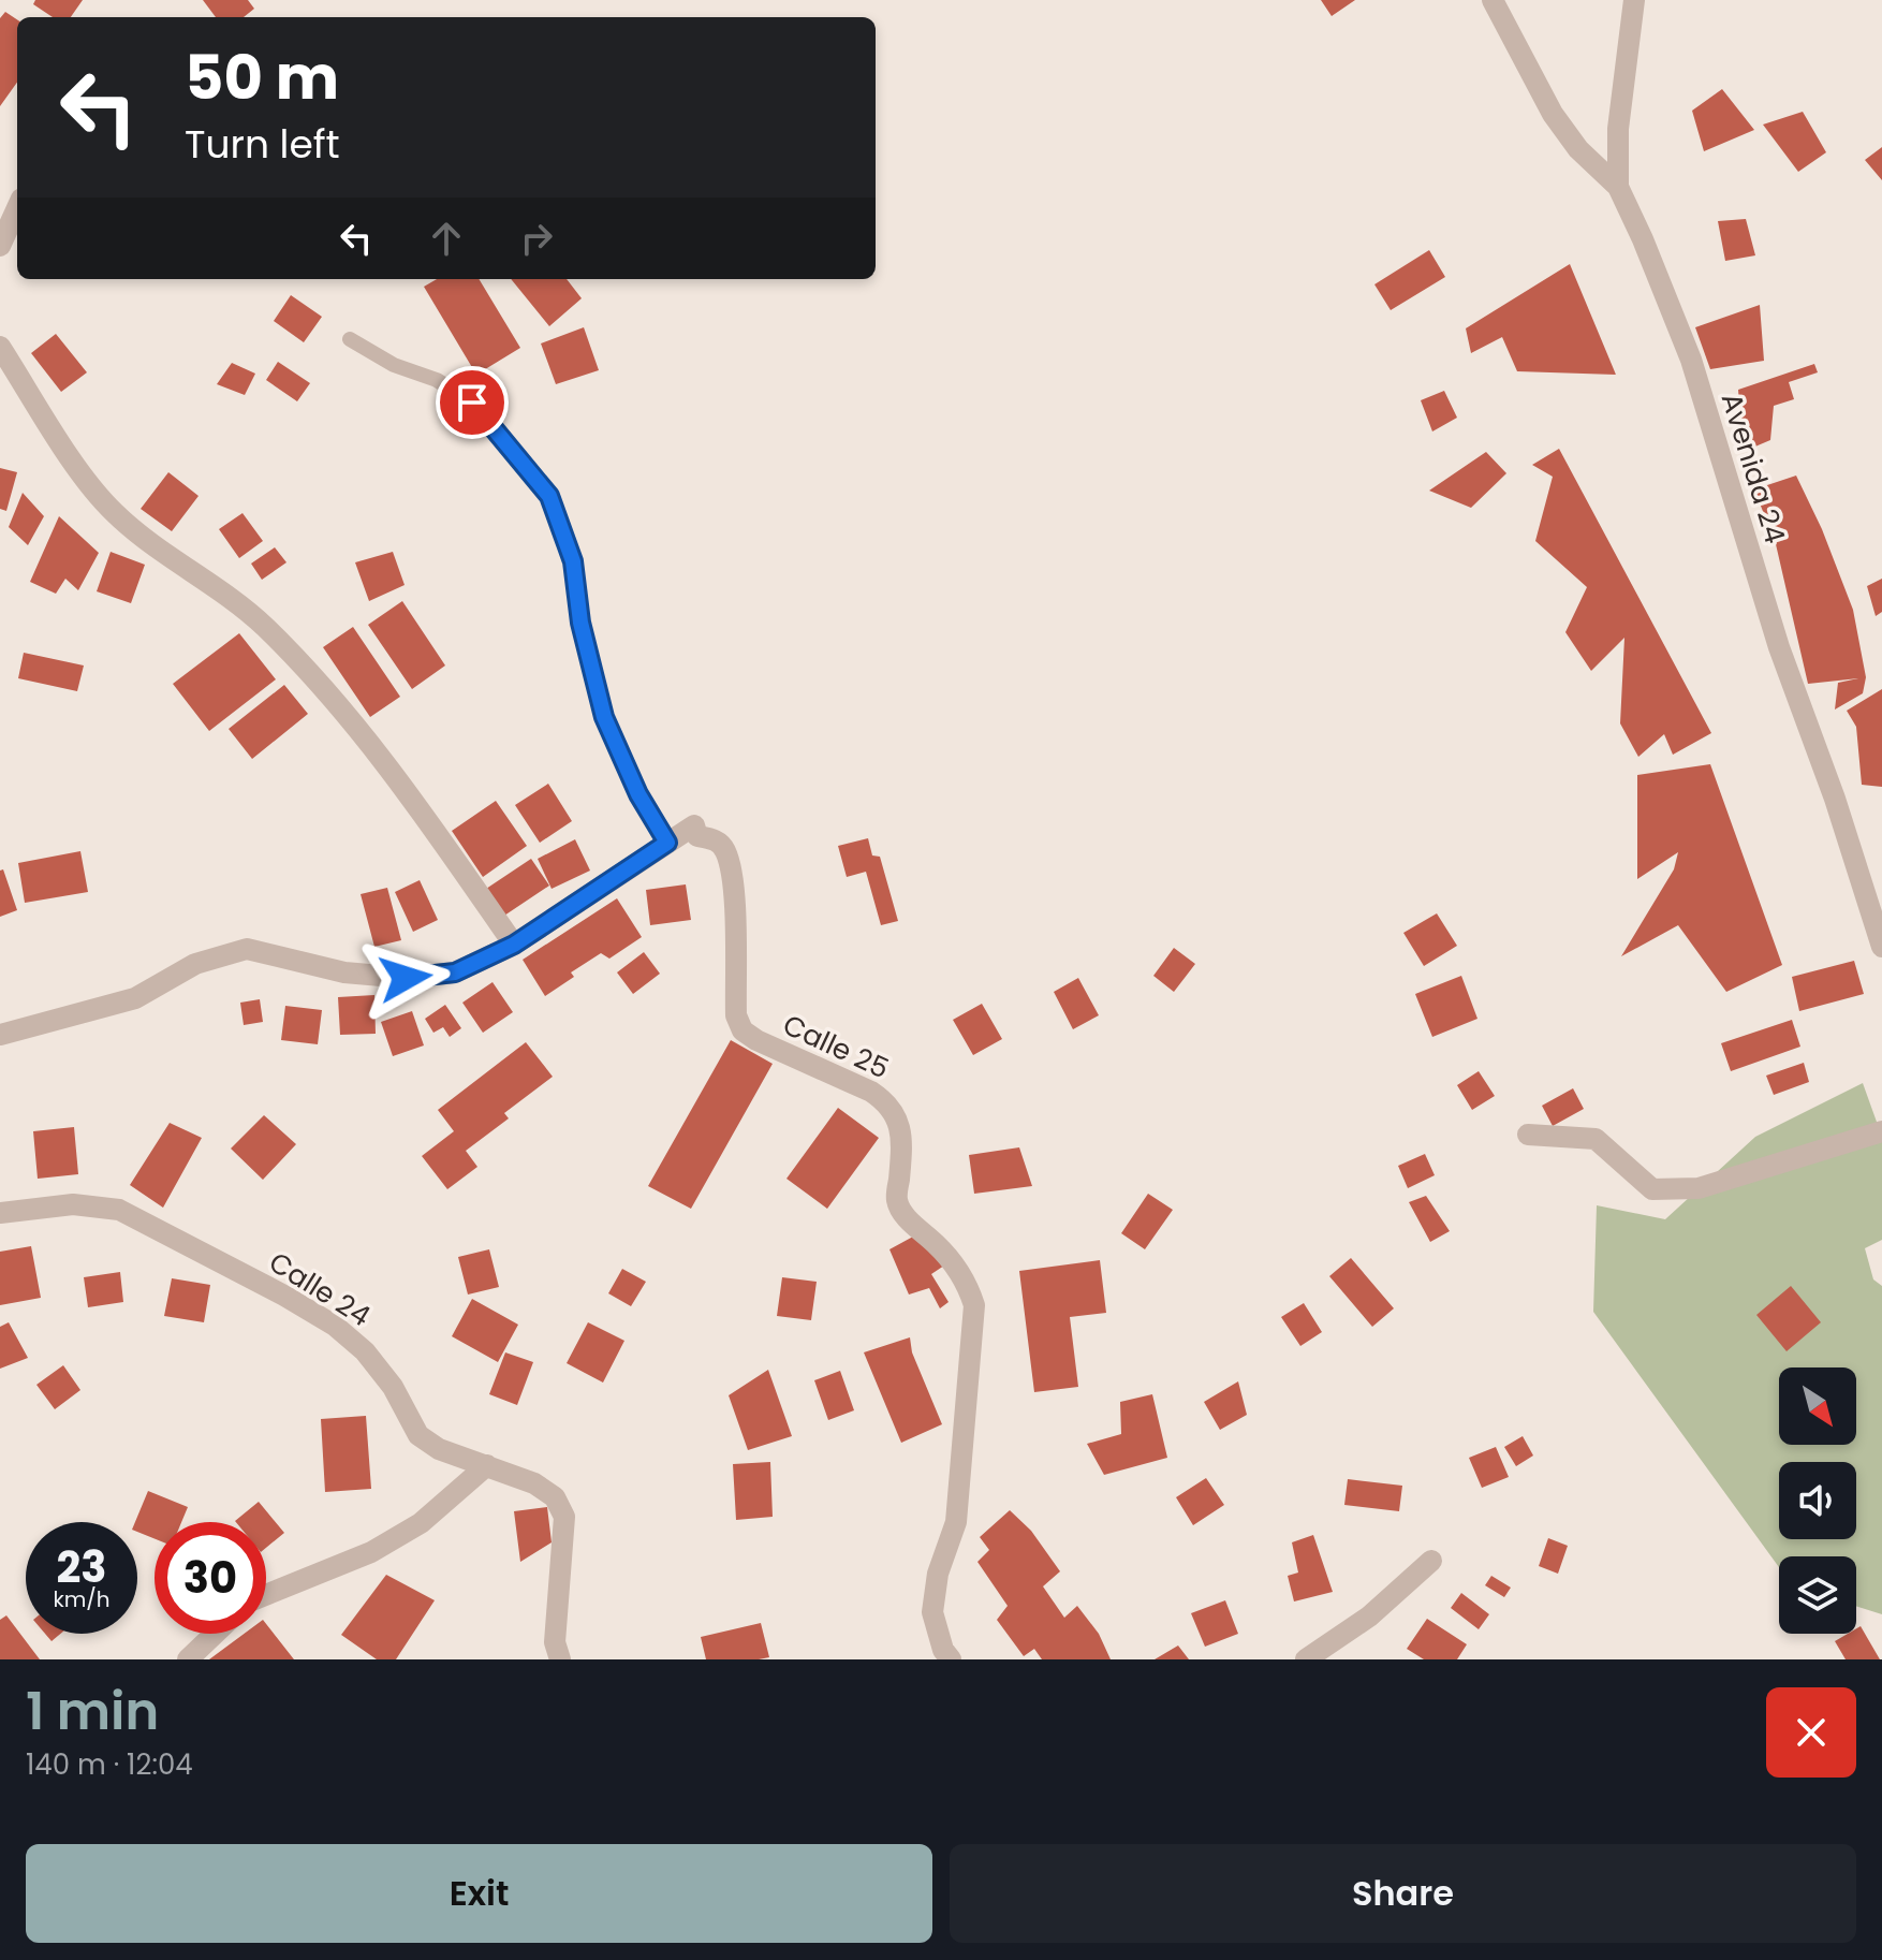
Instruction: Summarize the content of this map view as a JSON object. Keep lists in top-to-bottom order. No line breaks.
{"streets":{"street":["Avenida 24","Calle 25","Calle 24"]},"north":"bottom right","page":{"turn":["50 m","Turn left"],"speed":"23 km/h","limit":"30","heading":["1 min","140 m · 12:04"],"buttons":["Exit","Share"]}}
